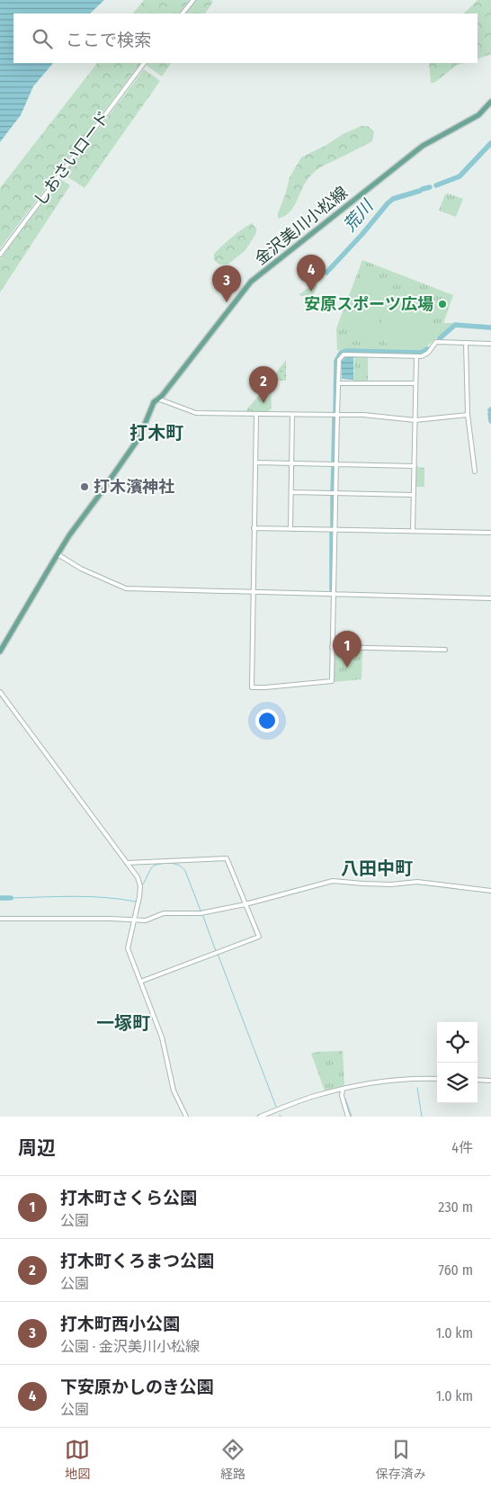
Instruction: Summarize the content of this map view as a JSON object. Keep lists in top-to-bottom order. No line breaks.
{"streets":{"main road":["金沢美川小松線"],"street":["しおさいロード"]},"districts":["打木町","八田中町","一塚町"],"water":["荒川"],"places":["安原スポーツ広場","打木濱神社"],"page":{"search":"ここで検索","pins":["4","3","2","1"],"heading":["周辺","4件"],"list":[{"mark":"1","name":"打木町さくら公園","note":"公園","value":"230 m"},{"mark":"2","name":"打木町くろまつ公園","note":"公園","value":"760 m"},{"mark":"3","name":"打木町西小公園","note":"公園 · 金沢美川小松線","value":"1.0 km"},{"mark":"4","name":"下安原かしのき公園","note":"公園","value":"1.0 km"}],"nav":["地図","経路","保存済み"]}}
